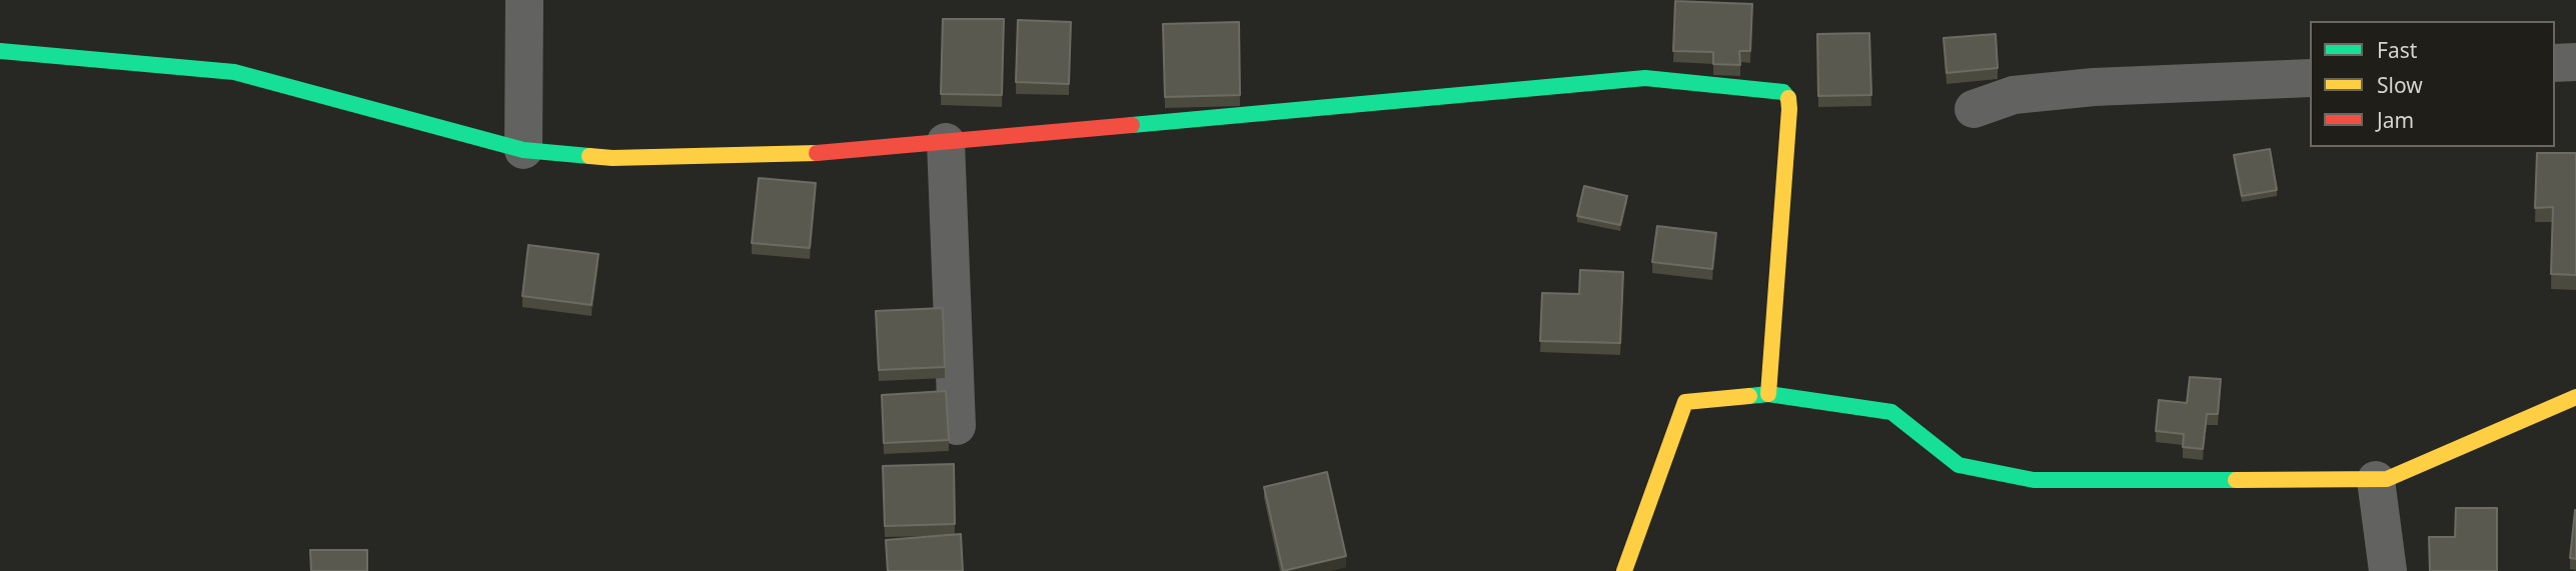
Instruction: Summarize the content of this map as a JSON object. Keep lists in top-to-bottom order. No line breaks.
{"legend":["Fast","Slow","Jam"]}
